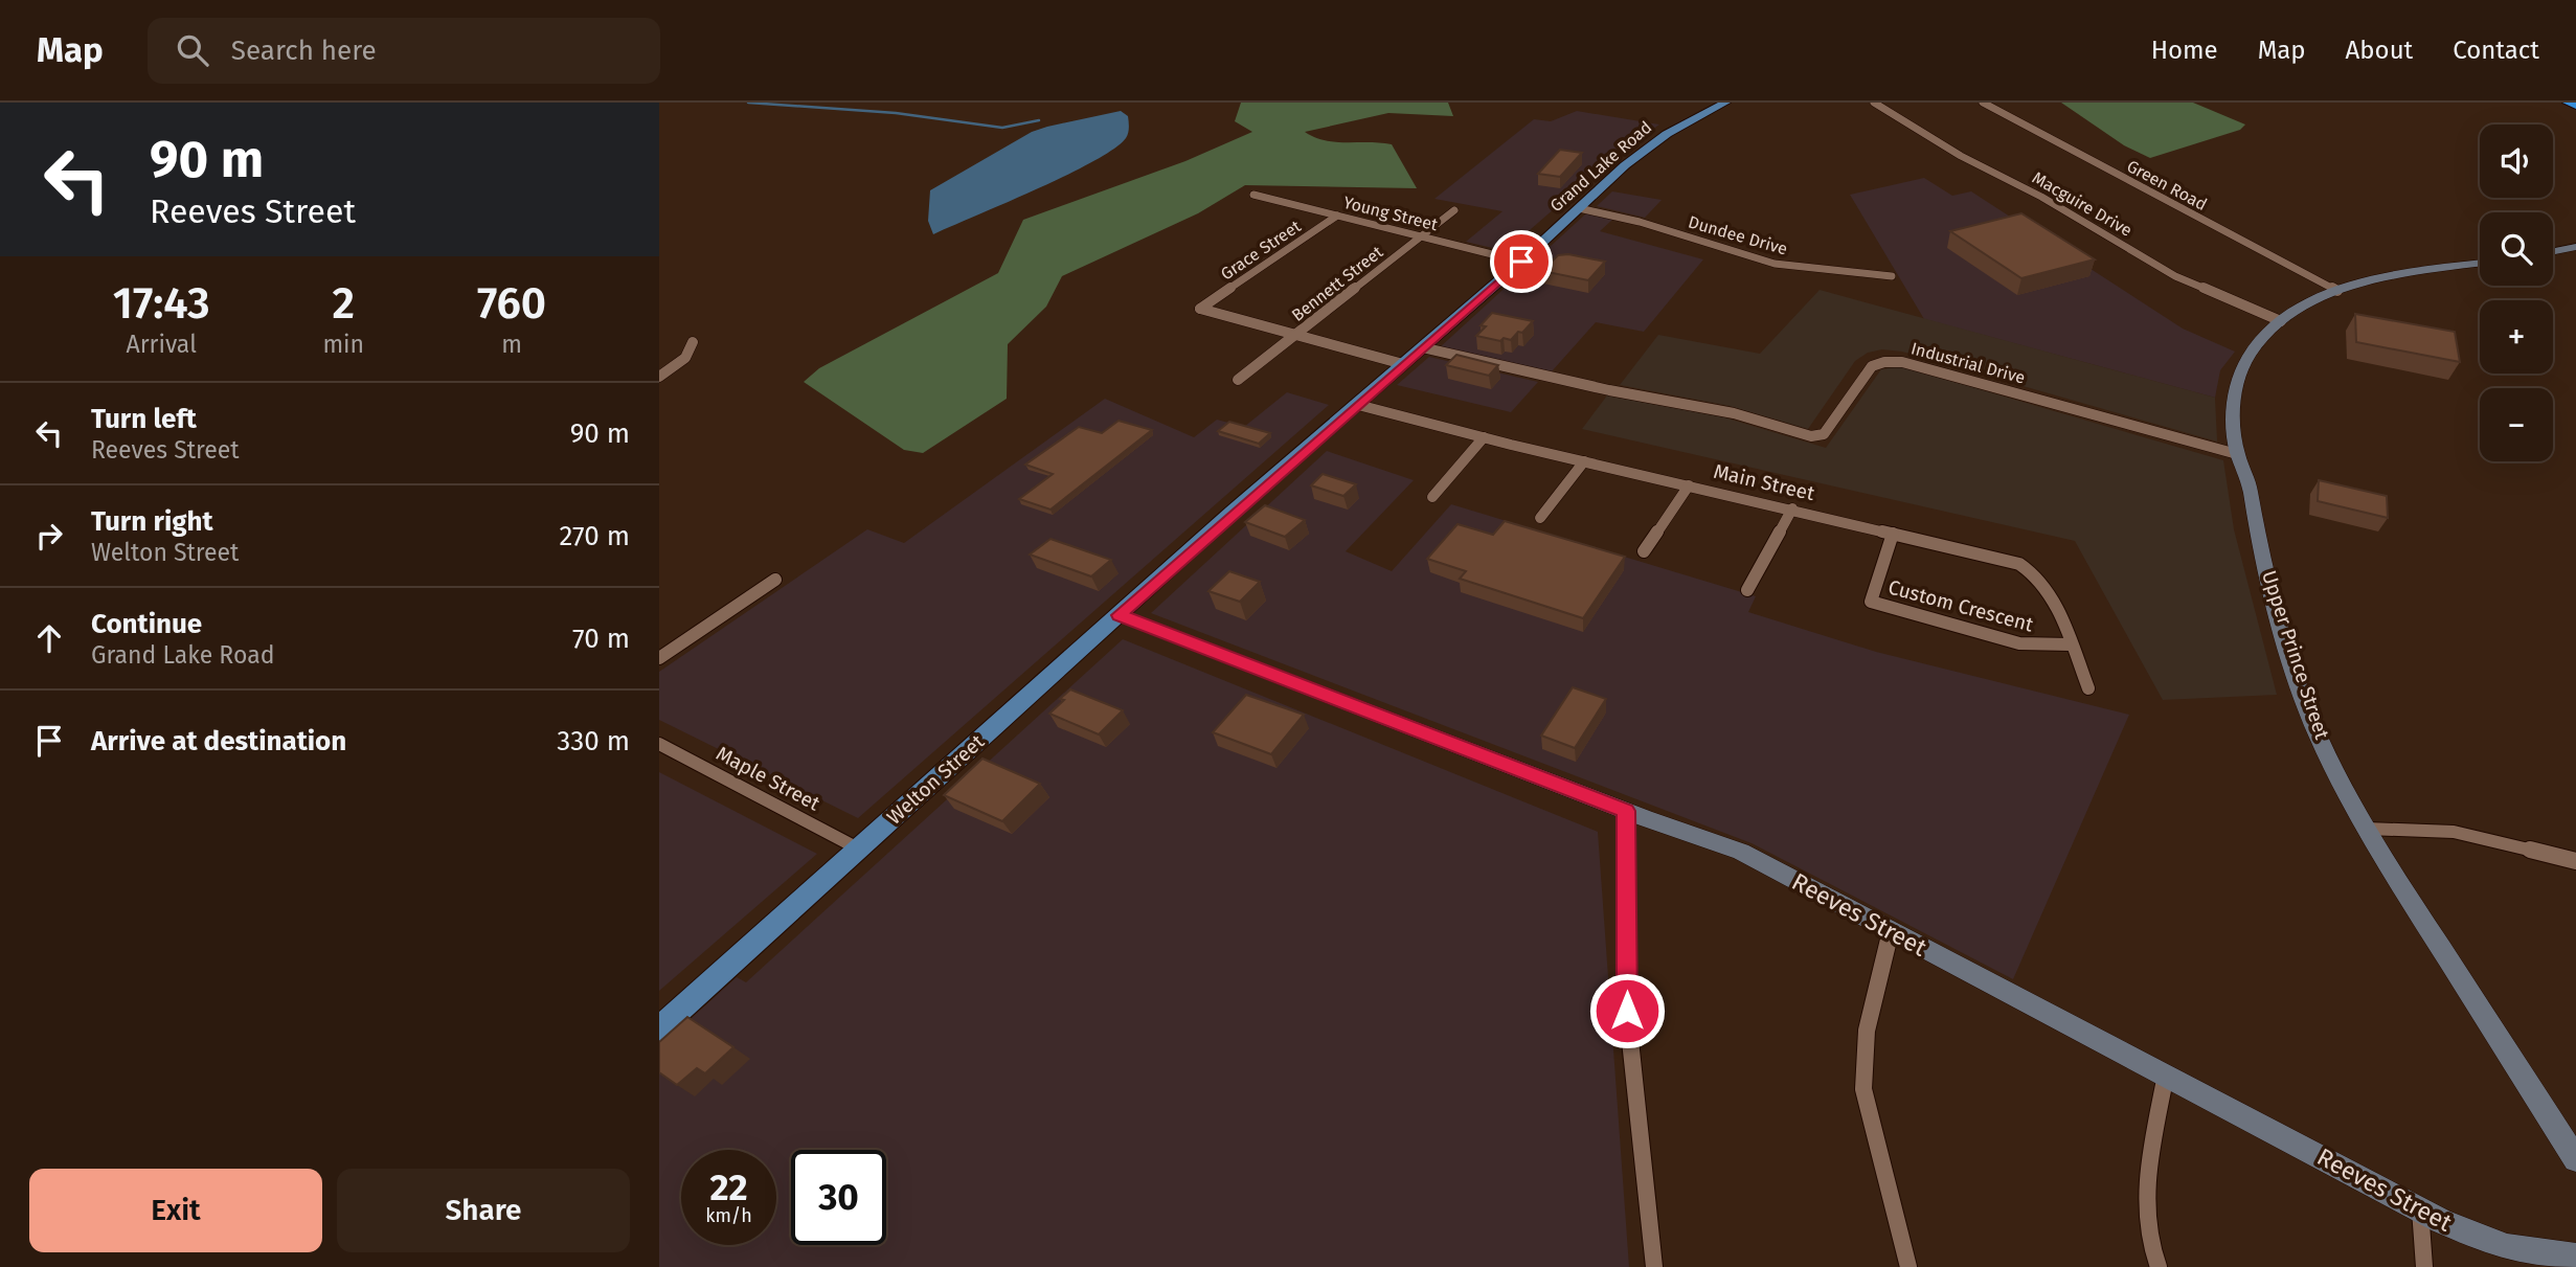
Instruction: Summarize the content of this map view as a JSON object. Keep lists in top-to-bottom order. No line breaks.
{"streets":{"main road":["Grand Lake Road","Welton Street"],"street":["Green Road","Macguire Drive","Young Street","Dundee Drive","Grace Street","Bennett Street","Industrial Drive","Main Street","Custom Crescent","Upper Prince Street","Maple Street","Reeves Street"]},"crossings":[["Grand Lake Road","Young Street"],["Grand Lake Road","Dundee Drive"],["Grand Lake Road","Industrial Drive"],["Grand Lake Road","Main Street"],["Grand Lake Road","Welton Street"],["Green Road","Upper Prince Street"],["Macguire Drive","Upper Prince Street"],["Young Street","Grace Street"],["Young Street","Bennett Street"],["Industrial Drive","Upper Prince Street"],["Main Street","Custom Crescent"],["Maple Street","Welton Street"],["Welton Street","Reeves Street"]],"page":{"header":"Map","search":"Search here","nav":["Home","Map","About","Contact"],"turn":["90 m","Reeves Street"],"map_buttons":["+","−"],"eta":["17:43","Arrival","2","min","760","m"],"list":[{"name":"Turn left","note":"Reeves Street","value":"90 m"},{"name":"Turn right","note":"Welton Street","value":"270 m"},{"name":"Continue","note":"Grand Lake Road","value":"70 m"},{"name":"Arrive at destination","value":"330 m"}],"speed":"22 km/h","limit":"30","buttons":["Exit","Share"]}}
